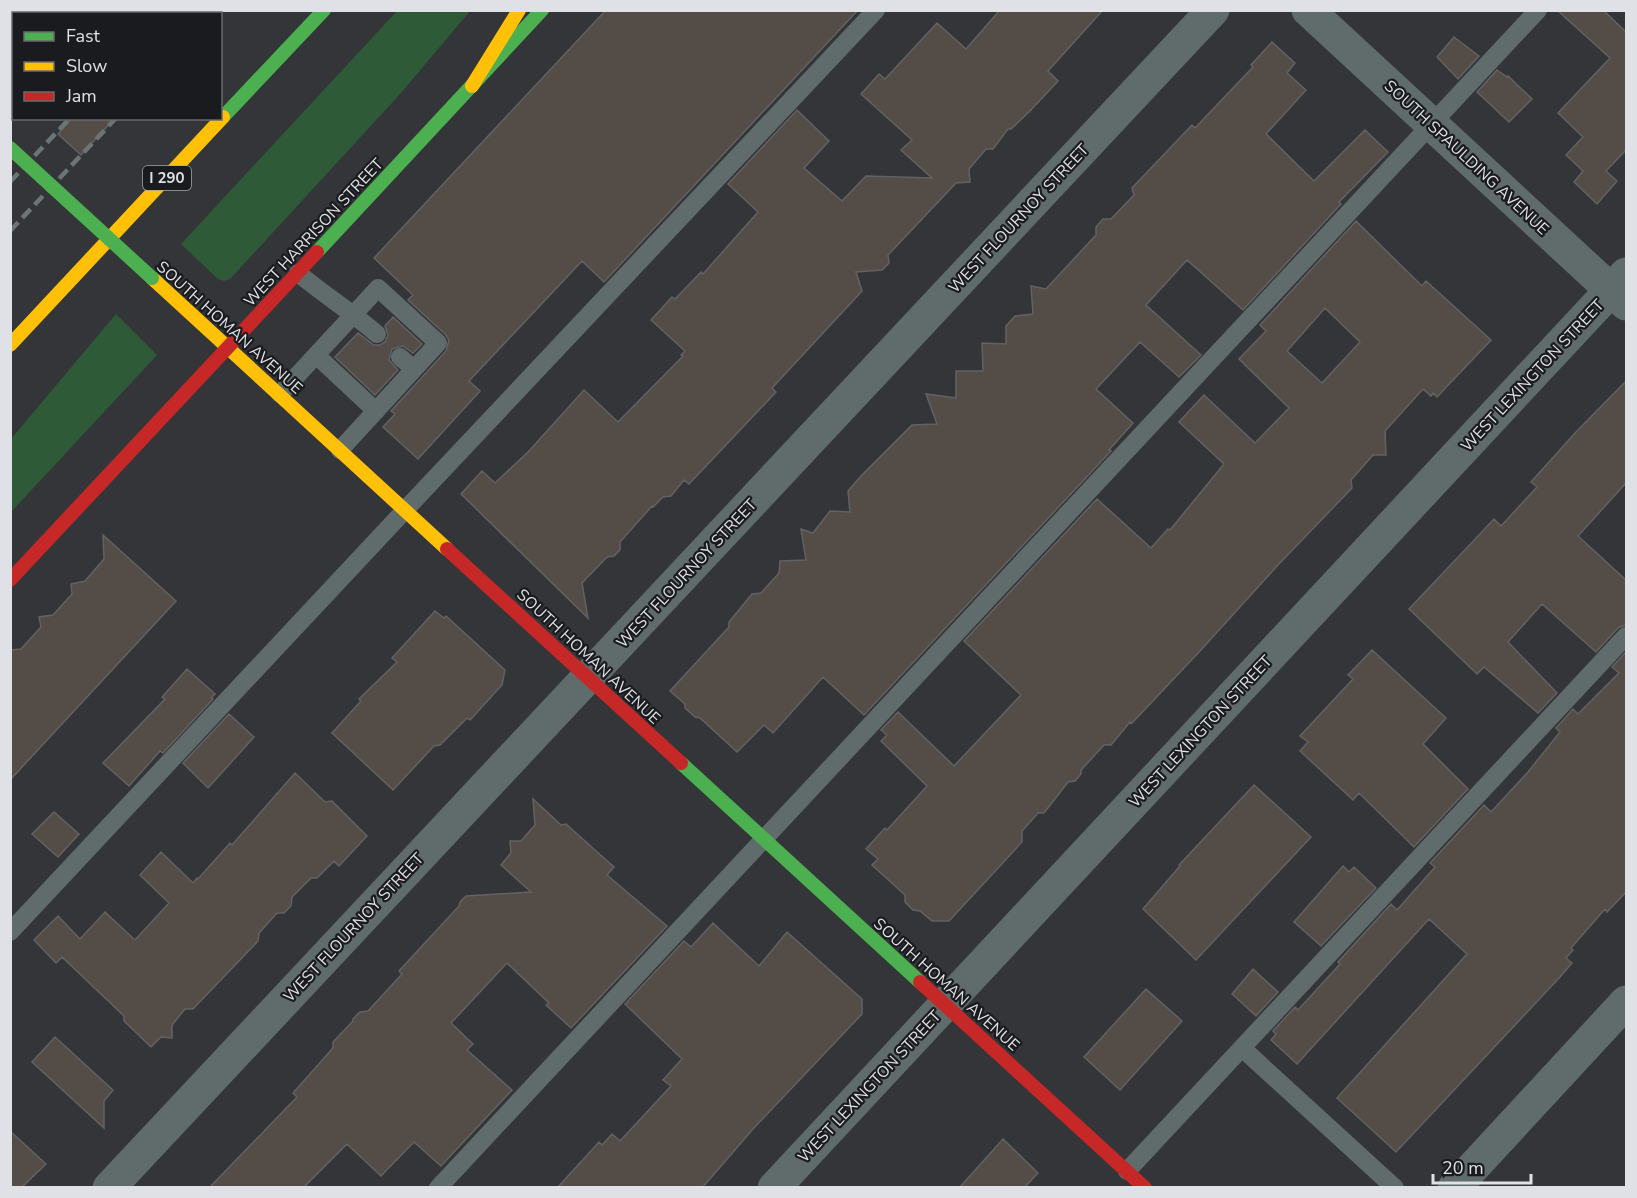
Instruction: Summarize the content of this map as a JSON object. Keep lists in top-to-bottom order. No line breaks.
{"streets":{"main road":["I 290","WEST HARRISON STREET","SOUTH HOMAN AVENUE"],"street":["SOUTH SPAULDING AVENUE","WEST FLOURNOY STREET","WEST LEXINGTON STREET"]},"crossings":[["SOUTH SPAULDING AVENUE","WEST LEXINGTON STREET"],["WEST FLOURNOY STREET","SOUTH HOMAN AVENUE"],["WEST HARRISON STREET","SOUTH HOMAN AVENUE"],["SOUTH HOMAN AVENUE","WEST LEXINGTON STREET"]],"legend":["Fast","Slow","Jam"],"scale_bar":"20 m"}
